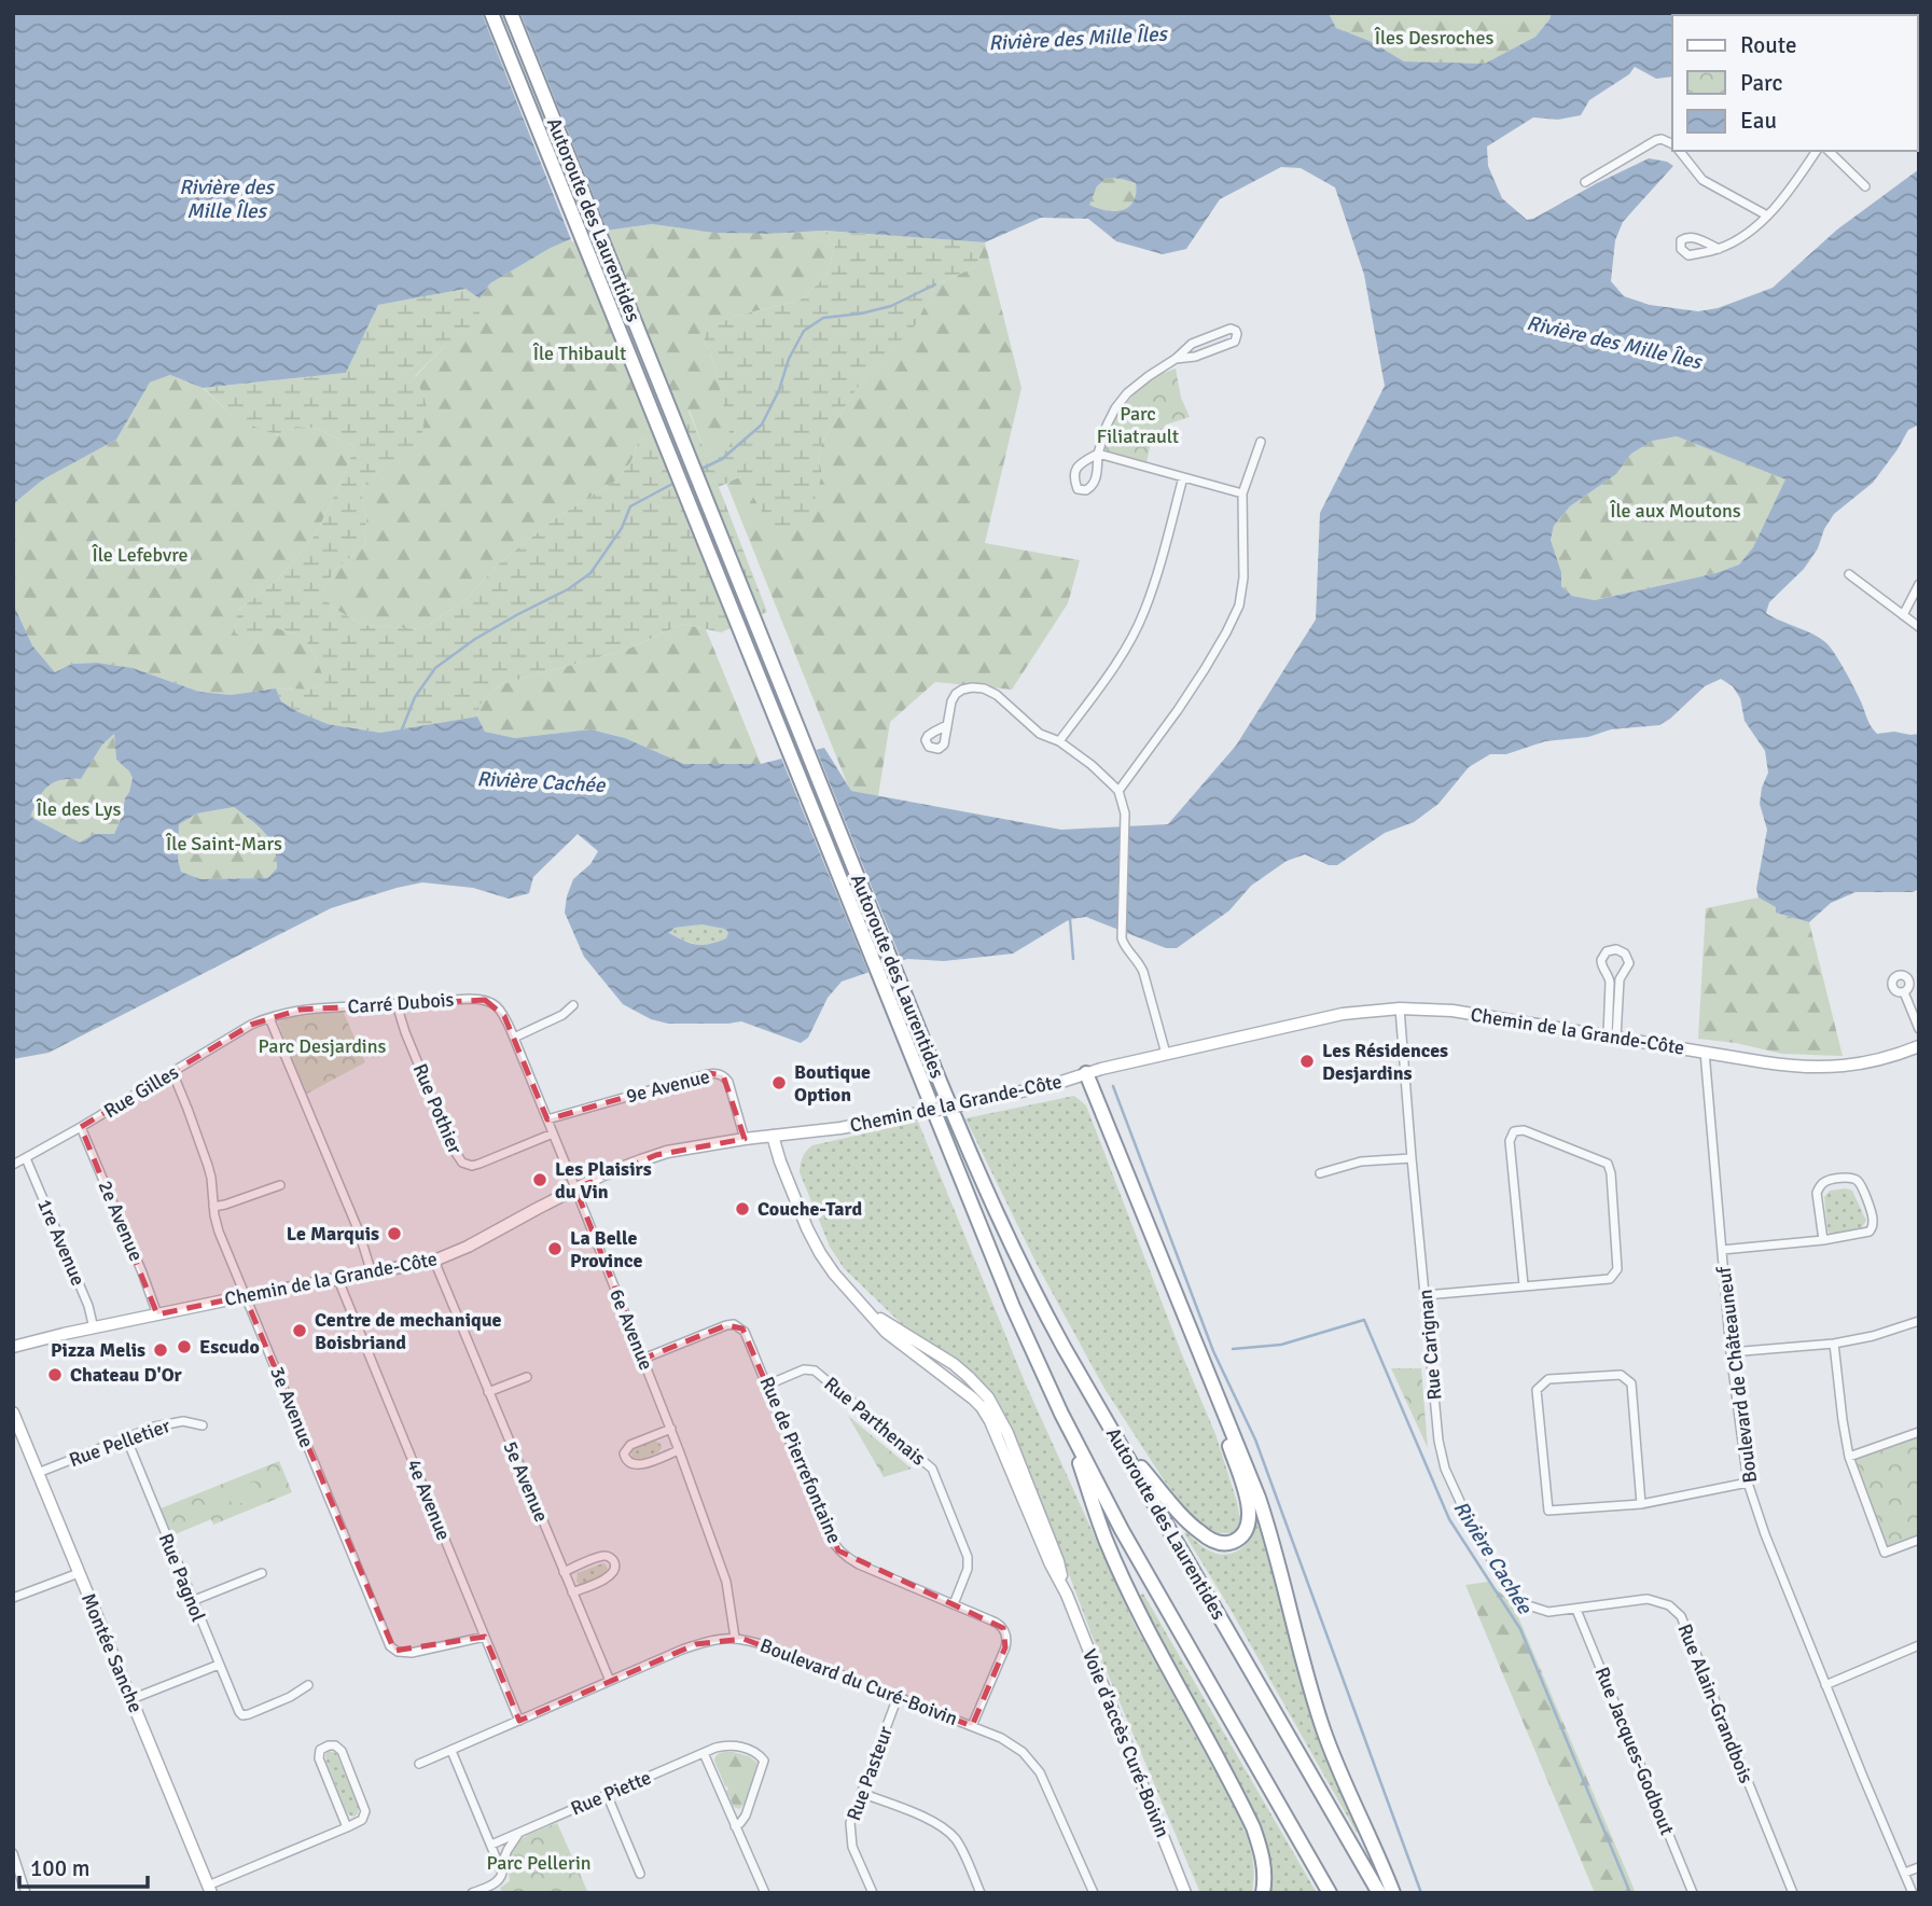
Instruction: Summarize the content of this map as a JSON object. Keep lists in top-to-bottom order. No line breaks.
{"streets":{"highway":["Autoroute des Laurentides"],"main road":["Chemin de la Grande-Côte","Montée Sanche","Voie d'accès Curé-Boivin"],"street":["Carré Dubois","9e Avenue","Rue Gilles","Rue Pothier","2e Avenue","1re Avenue","6e Avenue","Rue Carignan","Boulevard de Châteauneuf","3e Avenue","Rue Parthenais","Rue Pelletier","Rue de Pierrefontaine","5e Avenue","4e Avenue","Rue Pagnol","Boulevard du Curé-Boivin","Rue Alain-Grandbois","Rue Jacques-Godbout","Rue Pasteur","Rue Piette"]},"crossings":[["Carré Dubois","Chemin de la Grande-Côte"],["Carré Dubois","9e Avenue"],["Carré Dubois","Rue Gilles"],["Carré Dubois","Rue Pothier"],["Carré Dubois","6e Avenue"],["Chemin de la Grande-Côte","9e Avenue"],["Chemin de la Grande-Côte","2e Avenue"],["Chemin de la Grande-Côte","1re Avenue"],["Chemin de la Grande-Côte","6e Avenue"],["Chemin de la Grande-Côte","Rue Carignan"],["Chemin de la Grande-Côte","Boulevard de Châteauneuf"],["Chemin de la Grande-Côte","3e Avenue"],["Chemin de la Grande-Côte","5e Avenue"],["Chemin de la Grande-Côte","4e Avenue"],["Chemin de la Grande-Côte","Voie d'accès Curé-Boivin"],["Rue Gilles","2e Avenue"],["Rue Gilles","1re Avenue"],["Rue Gilles","3e Avenue"],["6e Avenue","Rue de Pierrefontaine"],["6e Avenue","Boulevard du Curé-Boivin"],["Rue Carignan","Rue Alain-Grandbois"],["Rue Carignan","Rue Jacques-Godbout"],["3e Avenue","4e Avenue"],["Rue Parthenais","Rue de Pierrefontaine"],["Rue Pelletier","Rue Pagnol"],["Rue Pelletier","Montée Sanche"],["Rue de Pierrefontaine","Boulevard du Curé-Boivin"],["5e Avenue","Boulevard du Curé-Boivin"],["4e Avenue","Boulevard du Curé-Boivin"],["Boulevard du Curé-Boivin","Rue Pasteur"],["Rue Alain-Grandbois","Rue Jacques-Godbout"]],"water":["Rivière des Mille Îles","Rivière Cachée"],"parks":["Îles Desroches","Île Thibault","Parc Filiatrault","Île aux Moutons","Île Lefebvre","Île des Lys","Île Saint-Mars","Parc Desjardins","Parc Pellerin"],"places":["Les Résidences Desjardins","Boutique Option","Les Plaisirs du Vin","Couche-Tard","Le Marquis","La Belle Province","Centre de mechanique Boisbriand","Escudo","Pizza Melis","Chateau D'Or"],"legend":["Route","Parc","Eau"],"scale_bar":"100 m"}
